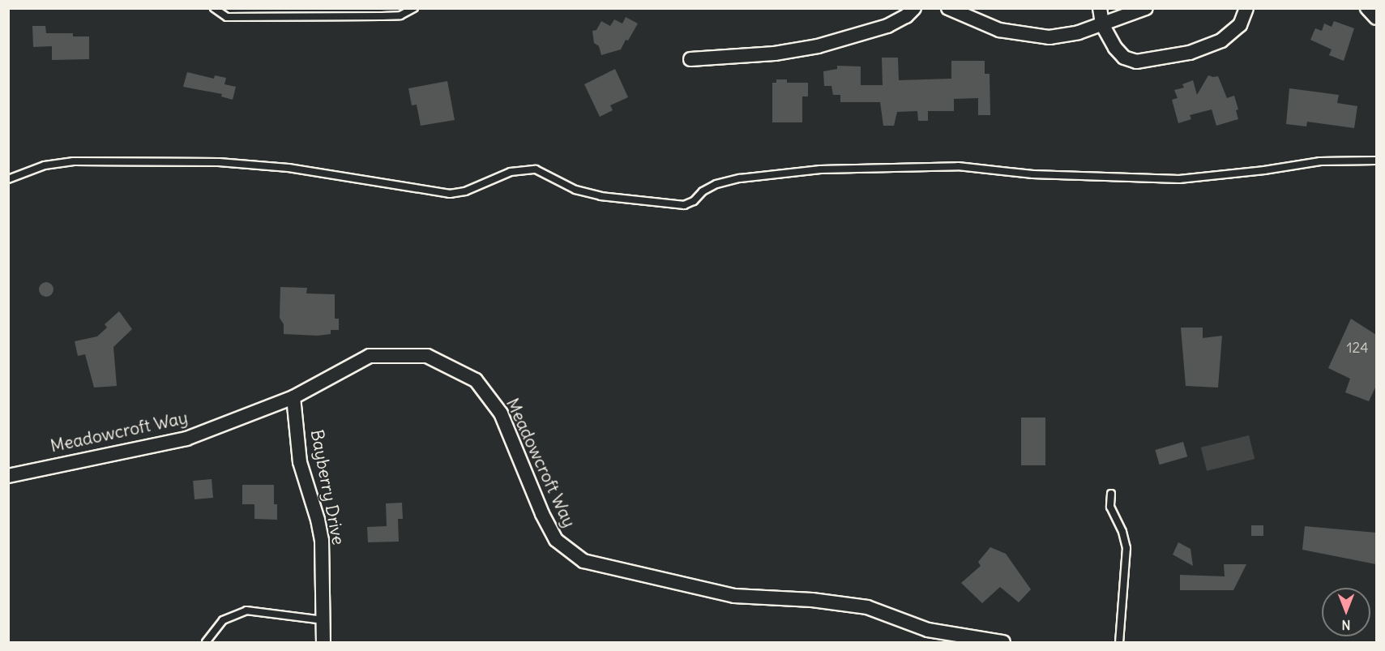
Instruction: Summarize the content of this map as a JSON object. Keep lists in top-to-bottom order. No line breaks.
{"streets":{"street":["Meadowcroft Way","Bayberry Drive"]},"crossings":[["Meadowcroft Way","Bayberry Drive"]],"house_numbers":["124"],"north":"bottom"}
